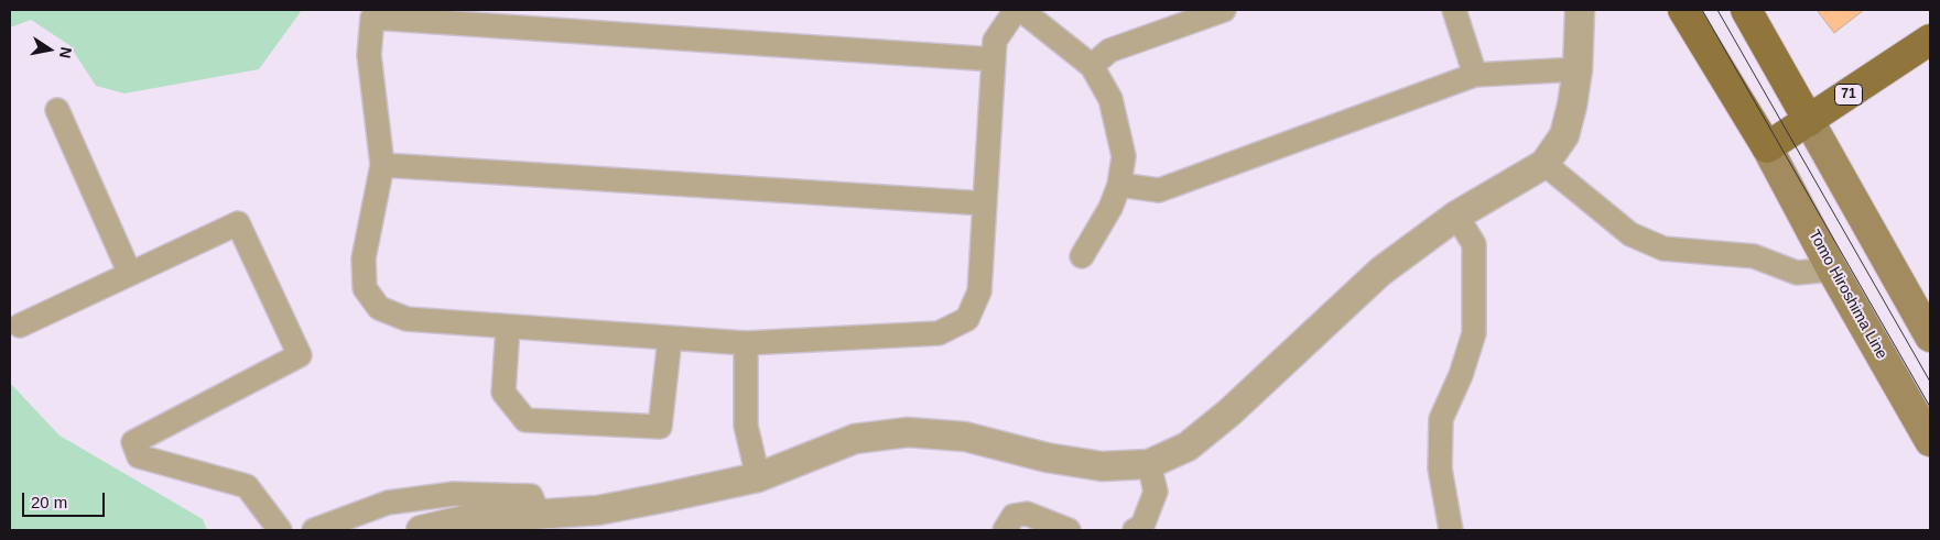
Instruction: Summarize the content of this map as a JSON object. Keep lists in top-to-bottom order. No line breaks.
{"streets":{"main road":["71","Tomo Hiroshima Line"]},"crossings":[["71","Tomo Hiroshima Line"]],"scale_bar":"20 m","north":"right"}
